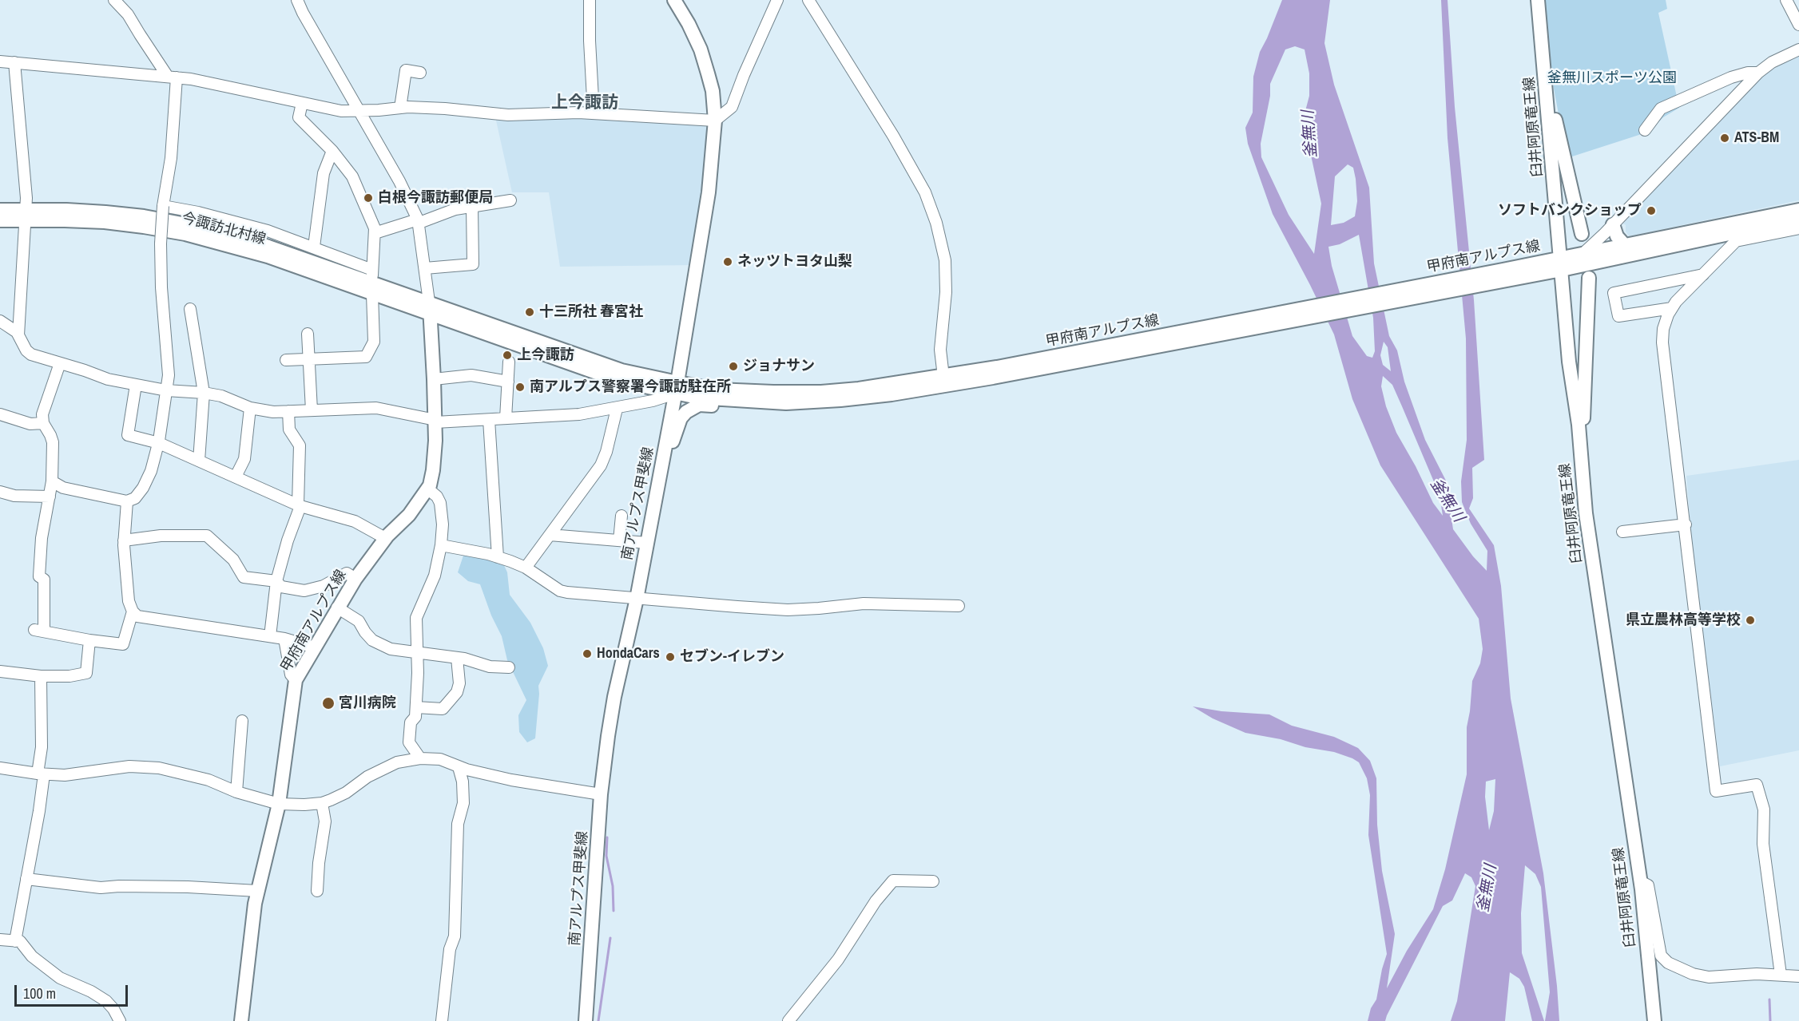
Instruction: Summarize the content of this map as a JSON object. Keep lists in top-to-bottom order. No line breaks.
{"streets":{"main road":["臼井阿原竜王線","今諏訪北村線","甲府南アルプス線","南アルプス甲斐線"]},"crossings":[["臼井阿原竜王線","甲府南アルプス線"],["今諏訪北村線","甲府南アルプス線"],["甲府南アルプス線","南アルプス甲斐線"]],"districts":["上今諏訪"],"water":["釜無川"],"parks":["釜無川スポーツ公園"],"places":["ATS-BM","白根今諏訪郵便局","ソフトバンクショップ","ネッツトヨタ山梨","十三所社 春宮社","上今諏訪","ジョナサン","南アルプス警察署今諏訪駐在所","県立農林高等学校","HondaCars","セブン-イレブン","宮川病院"],"scale_bar":"100 m"}
